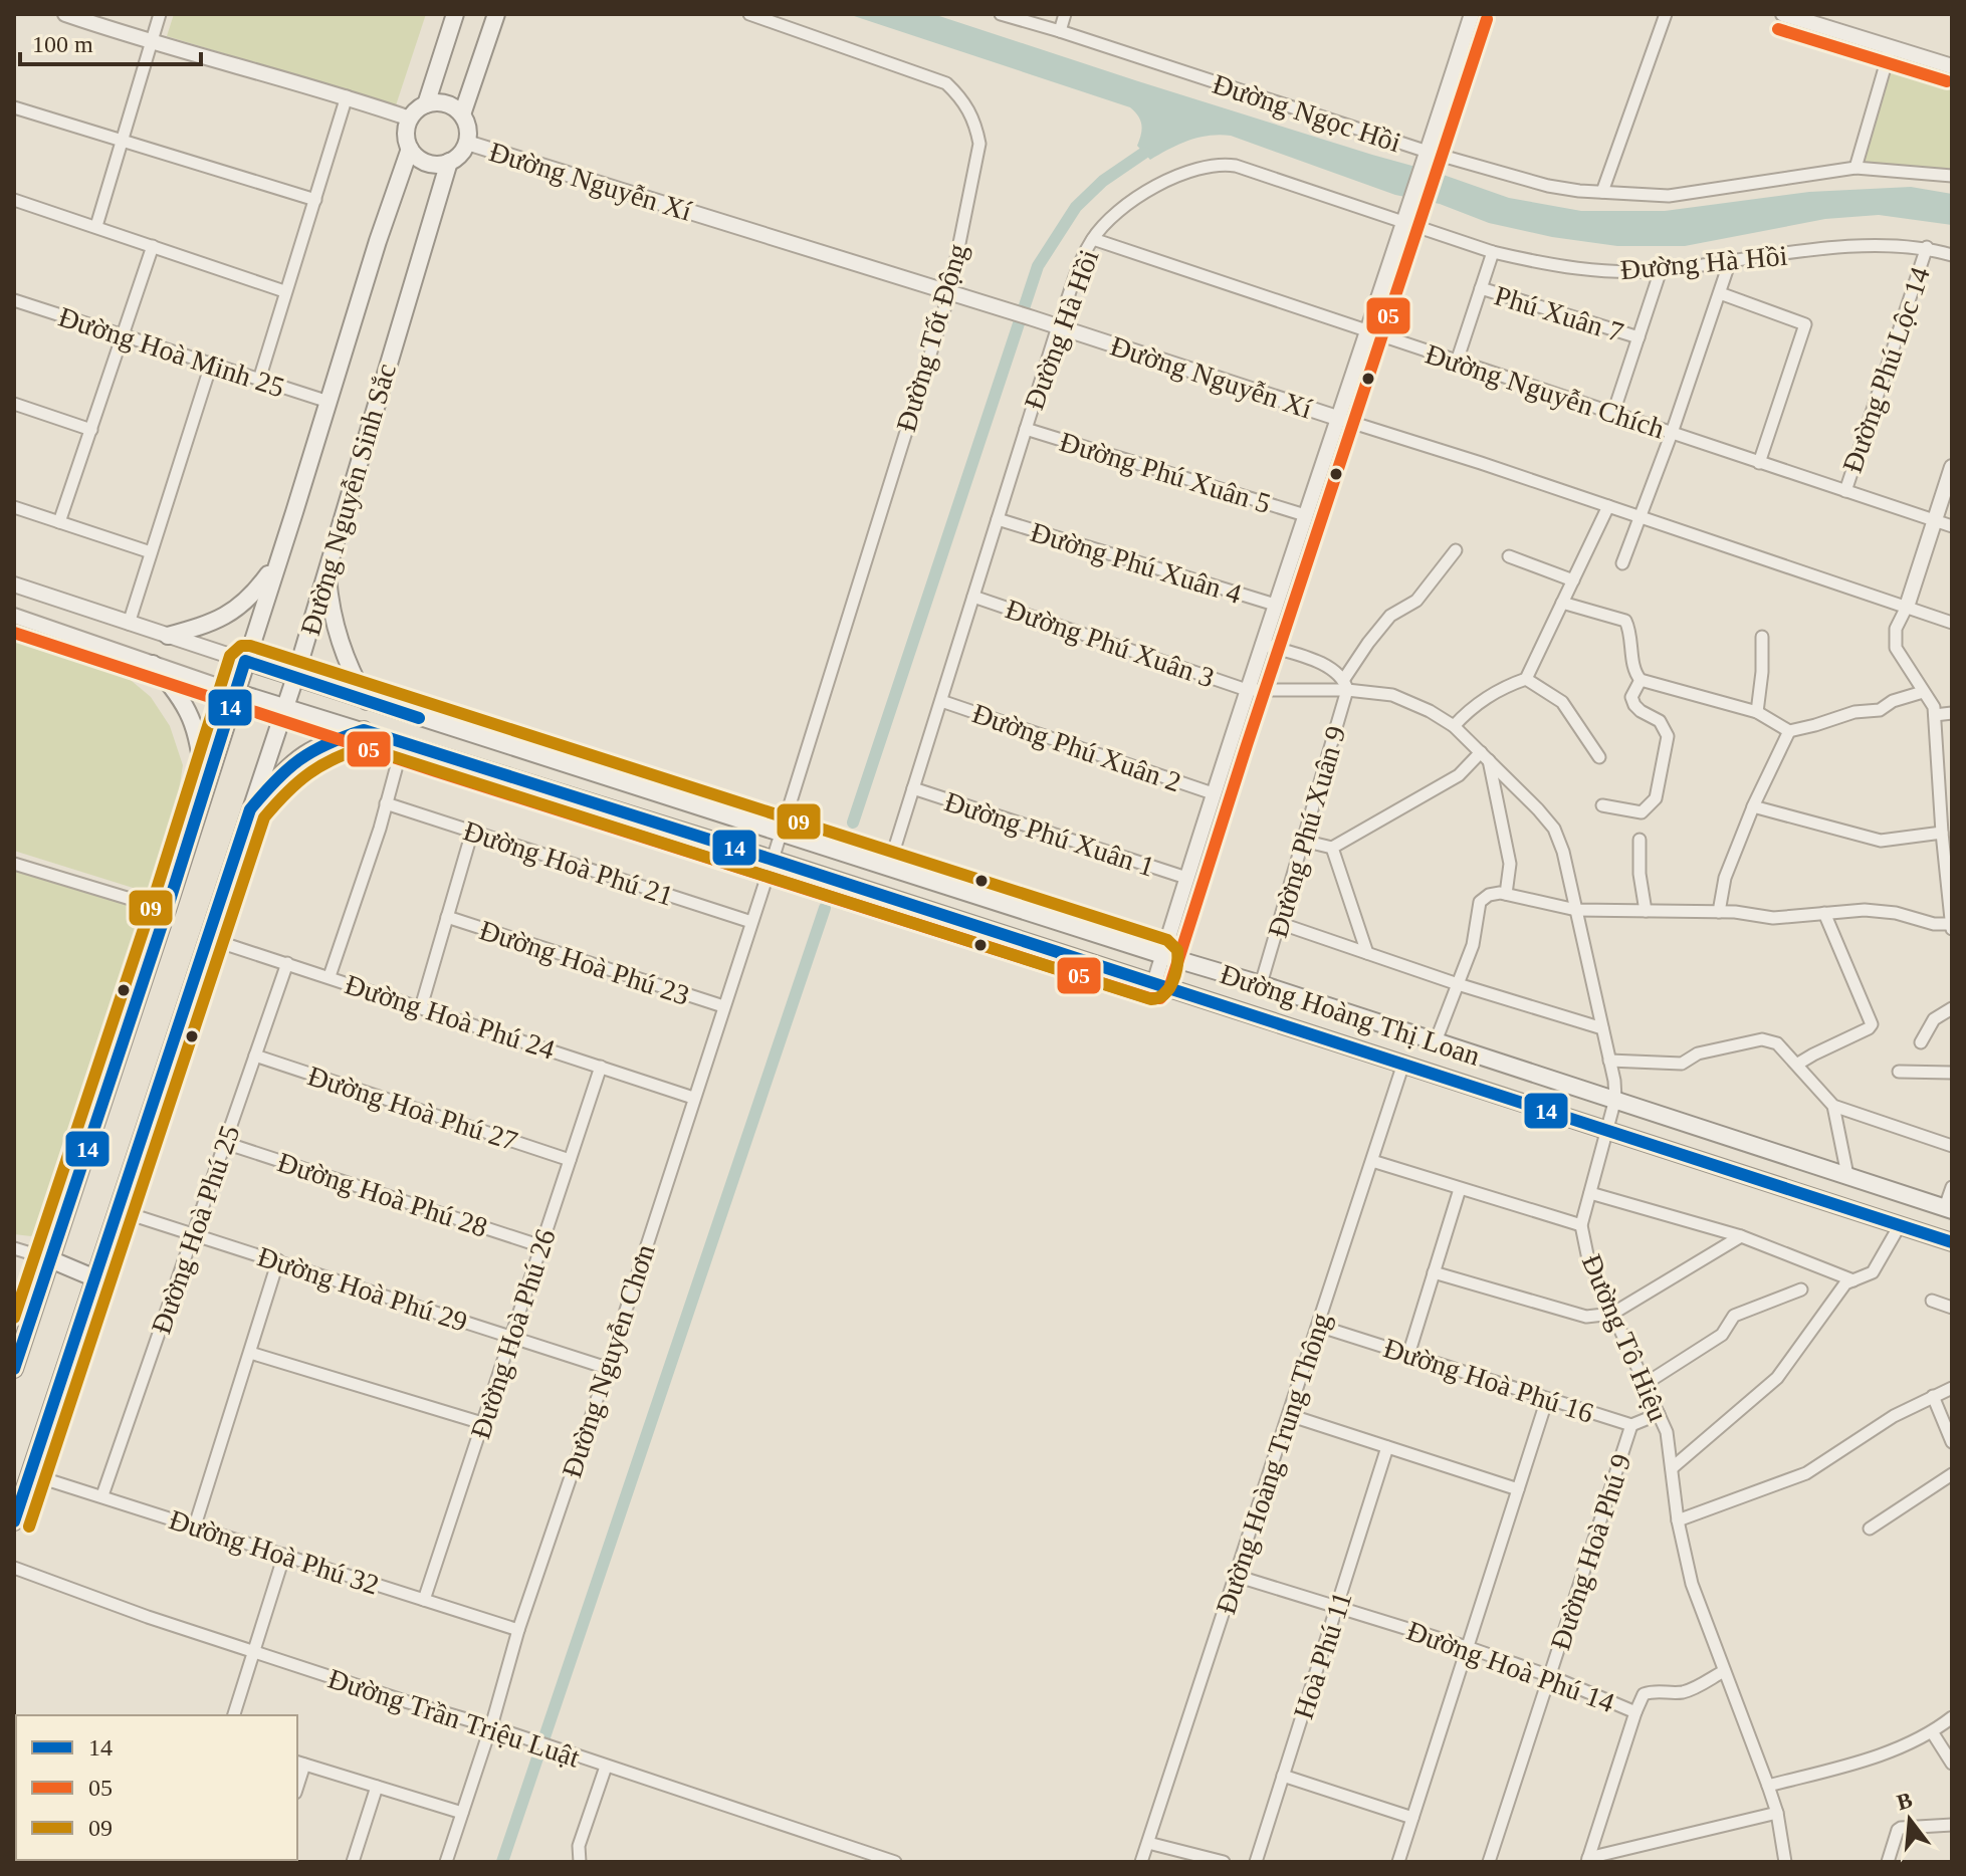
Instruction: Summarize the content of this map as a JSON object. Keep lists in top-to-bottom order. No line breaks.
{"streets":{"main road":["Đường Nguyễn Sinh Sắc","Đường Hoàng Thị Loan"],"street":["Đường Ngọc Hồi","Đường Nguyễn Xí","Đường Hà Hồi","Phú Xuân 7","Đường Tốt Động","Đường Hoà Minh 25","Đường Phú Lộc 14","Đường Nguyễn Chích","Đường Phú Xuân 5","Đường Phú Xuân 4","Đường Phú Xuân 3","Đường Phú Xuân 2","Đường Phú Xuân 9","Đường Phú Xuân 1","Đường Hoà Phú 21","Đường Hoà Phú 23","Đường Hoà Phú 24","Đường Hoà Phú 27","Đường Hoà Phú 28","Đường Hoà Phú 25","Đường Hoà Phú 29","Đường Hoà Phú 26","Đường Tô Hiệu","Đường Nguyễn Chơn","Đường Hoà Phú 16","Đường Hoàng Trung Thông","Đường Hoà Phú 32","Đường Hoà Phú 9","Hoà Phú 11","Đường Hoà Phú 14","Đường Trần Triệu Luật"]},"crossings":[["Đường Nguyễn Xí","Đường Hà Hồi"],["Đường Nguyễn Xí","Đường Tốt Động"],["Đường Nguyễn Xí","Đường Nguyễn Sinh Sắc"],["Đường Hà Hồi","Đường Phú Lộc 14"],["Đường Hà Hồi","Đường Nguyễn Chích"],["Đường Hà Hồi","Đường Phú Xuân 5"],["Đường Hà Hồi","Đường Phú Xuân 4"],["Đường Hà Hồi","Đường Phú Xuân 3"],["Đường Hà Hồi","Đường Phú Xuân 2"],["Đường Hà Hồi","Đường Phú Xuân 1"],["Đường Hà Hồi","Đường Hoàng Thị Loan"],["Đường Tốt Động","Đường Hoàng Thị Loan"],["Đường Tốt Động","Đường Nguyễn Chơn"],["Đường Hoà Minh 25","Đường Nguyễn Sinh Sắc"],["Đường Phú Lộc 14","Đường Nguyễn Chích"],["Đường Nguyễn Sinh Sắc","Đường Hoàng Thị Loan"],["Đường Nguyễn Sinh Sắc","Đường Hoà Phú 24"],["Đường Nguyễn Sinh Sắc","Đường Hoà Phú 29"],["Đường Nguyễn Sinh Sắc","Đường Hoà Phú 32"],["Đường Phú Xuân 3","Đường Tô Hiệu"],["Đường Phú Xuân 9","Đường Hoàng Thị Loan"],["Đường Phú Xuân 9","Đường Tô Hiệu"],["Đường Hoà Phú 21","Đường Nguyễn Chơn"],["Đường Hoà Phú 23","Đường Nguyễn Chơn"],["Đường Hoàng Thị Loan","Đường Tô Hiệu"],["Đường Hoàng Thị Loan","Đường Nguyễn Chơn"],["Đường Hoàng Thị Loan","Đường Hoàng Trung Thông"],["Đường Hoà Phú 24","Đường Hoà Phú 25"],["Đường Hoà Phú 24","Đường Hoà Phú 26"],["Đường Hoà Phú 24","Đường Nguyễn Chơn"],["Đường Hoà Phú 27","Đường Hoà Phú 25"],["Đường Hoà Phú 27","Đường Hoà Phú 26"],["Đường Hoà Phú 28","Đường Hoà Phú 25"],["Đường Hoà Phú 28","Đường Hoà Phú 26"],["Đường Hoà Phú 25","Đường Hoà Phú 29"],["Đường Hoà Phú 25","Đường Hoà Phú 32"],["Đường Hoà Phú 29","Đường Hoà Phú 26"],["Đường Hoà Phú 29","Đường Nguyễn Chơn"],["Đường Hoà Phú 26","Đường Hoà Phú 32"],["Đường Tô Hiệu","Đường Hoà Phú 16"],["Đường Nguyễn Chơn","Đường Hoà Phú 32"],["Đường Nguyễn Chơn","Đường Trần Triệu Luật"],["Đường Hoà Phú 16","Đường Hoàng Trung Thông"],["Đường Hoà Phú 16","Đường Hoà Phú 9"],["Đường Hoàng Trung Thông","Đường Hoà Phú 14"],["Đường Hoà Phú 9","Đường Hoà Phú 14"],["Hoà Phú 11","Đường Hoà Phú 14"]],"lines":["transit line 05","transit line 09","transit line 14"],"legend":["14","05","09"],"scale_bar":"100 m","north":"top"}
